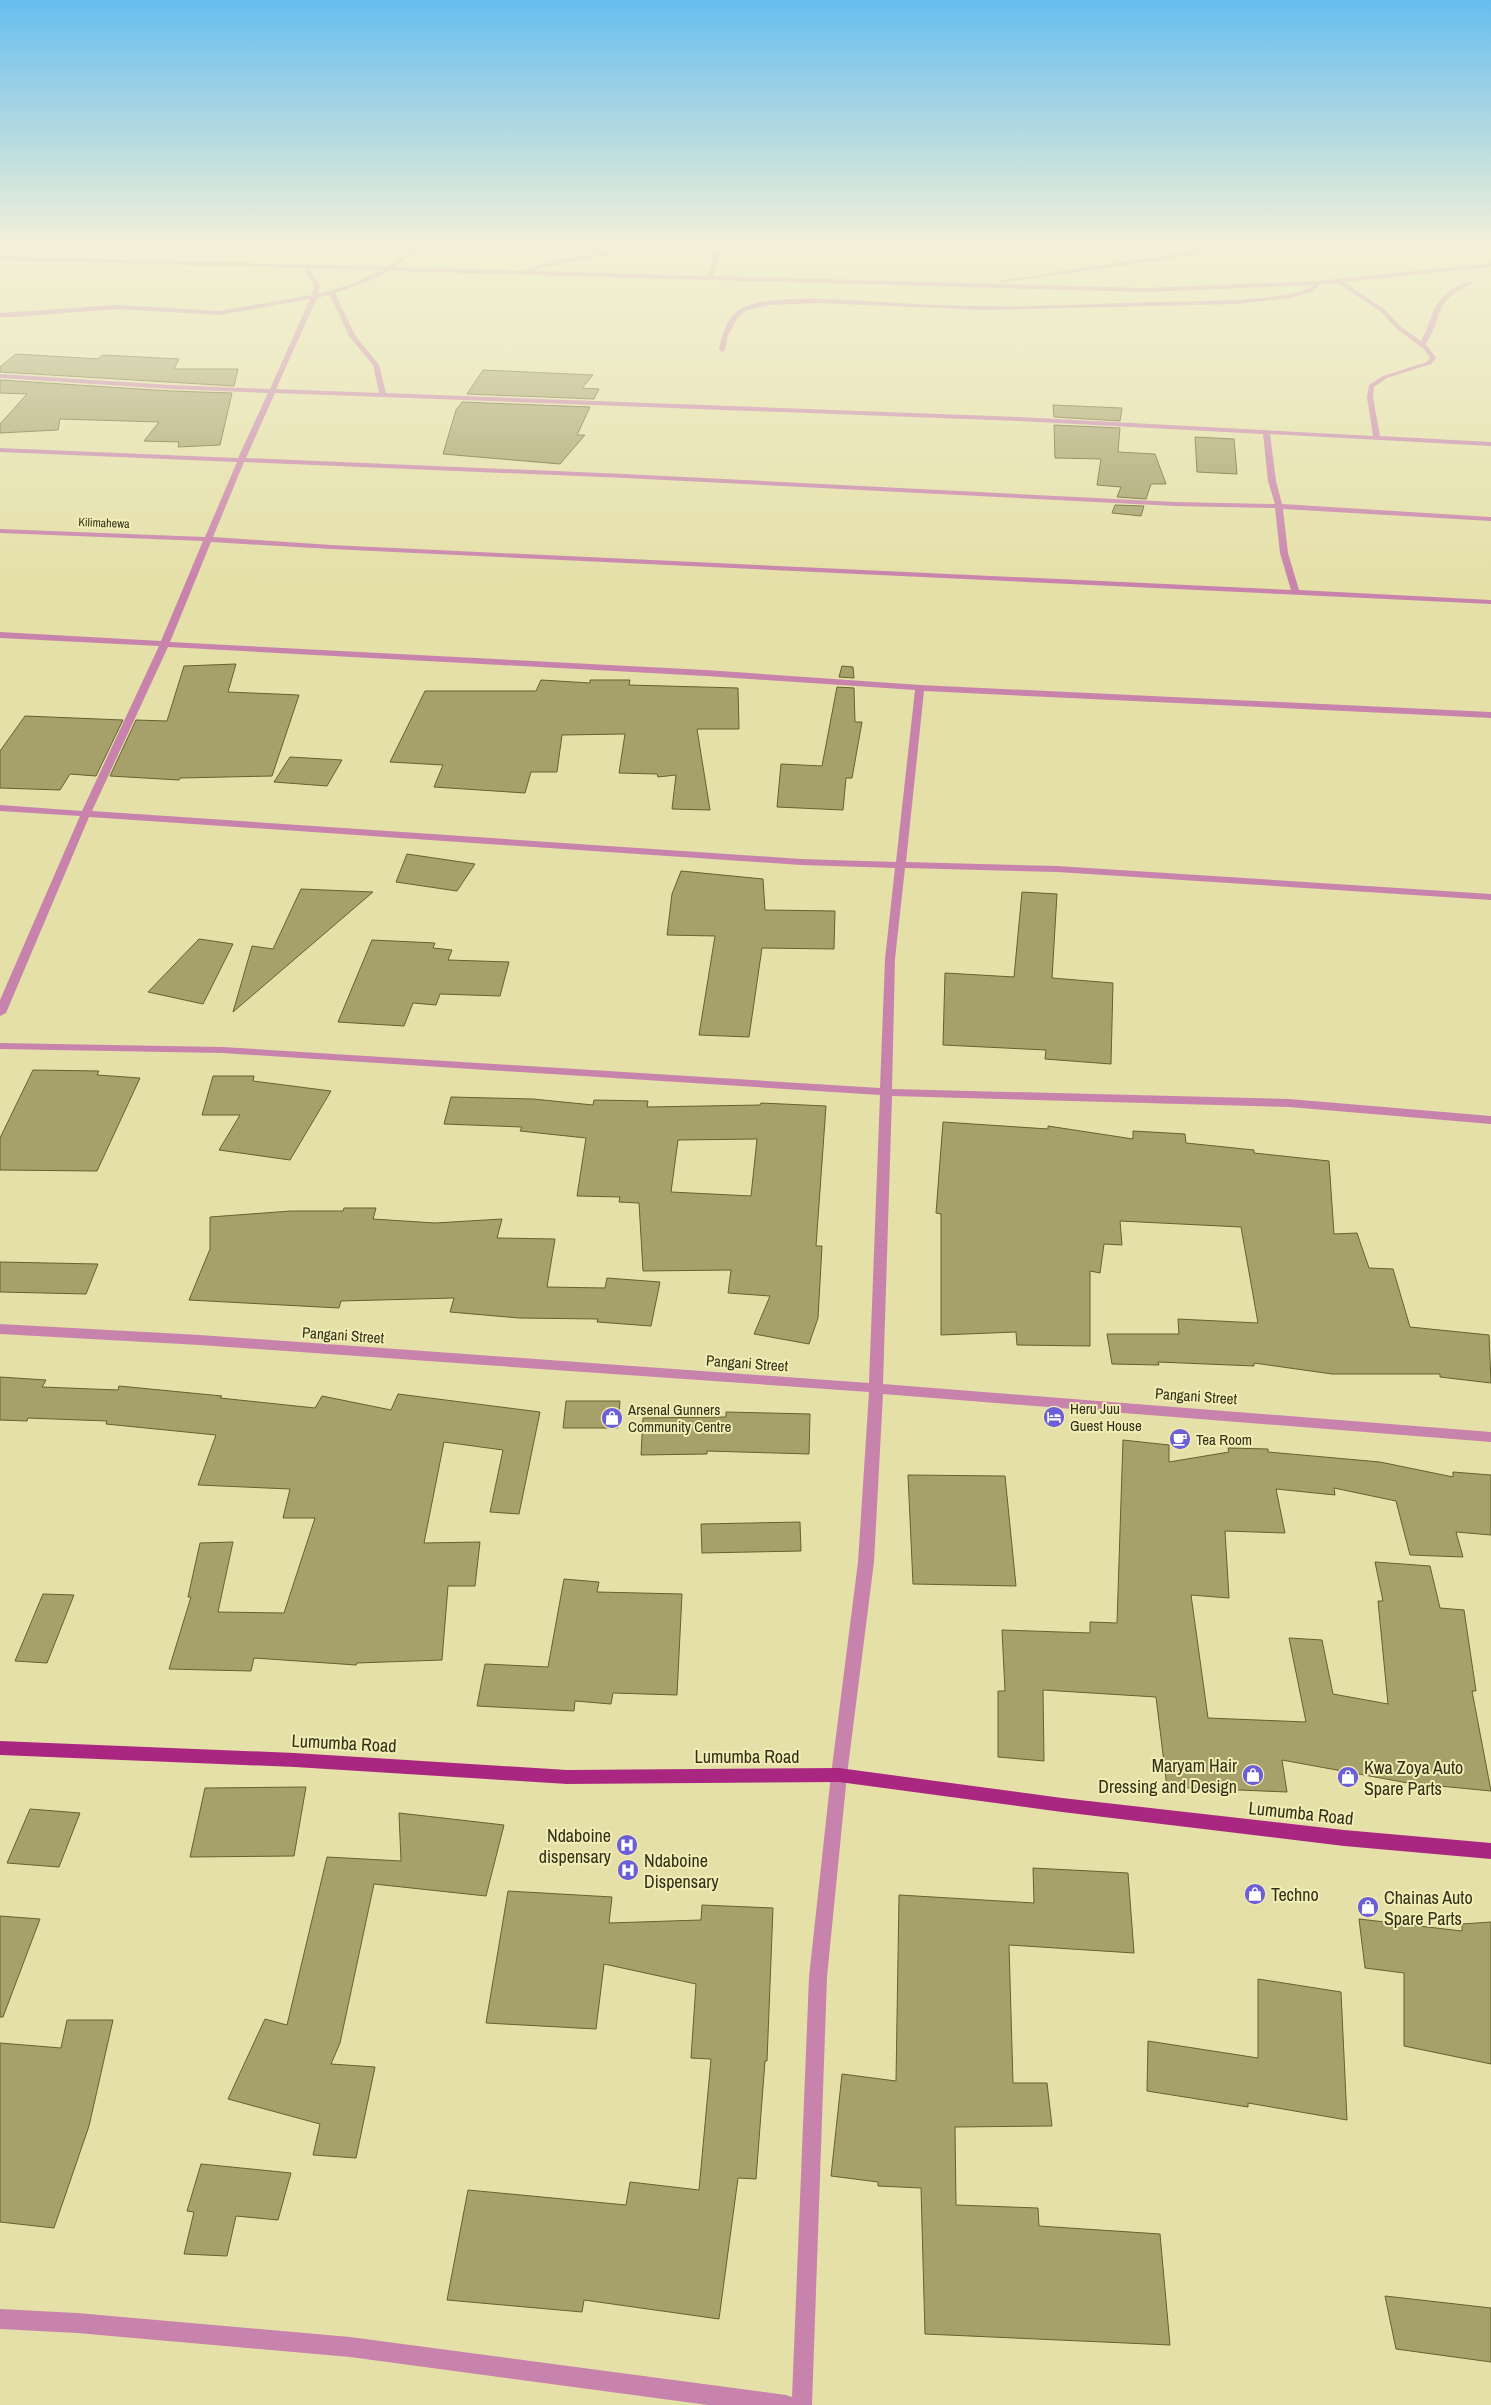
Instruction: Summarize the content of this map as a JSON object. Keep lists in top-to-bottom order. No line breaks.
{"streets":{"main road":["Lumumba Road"],"street":["Kilimahewa","Pangani Street"]},"places":{"hotel":["Heru Juu Guest House"],"shop":["Arsenal Gunners Community Centre","Maryam Hair Dressing and Design","Kwa Zoya Auto Spare Parts","Techno","Chainas Auto Spare Parts"],"cafe":["Tea Room"],"hospital":["Ndaboine dispensary","Ndaboine Dispensary"]}}
